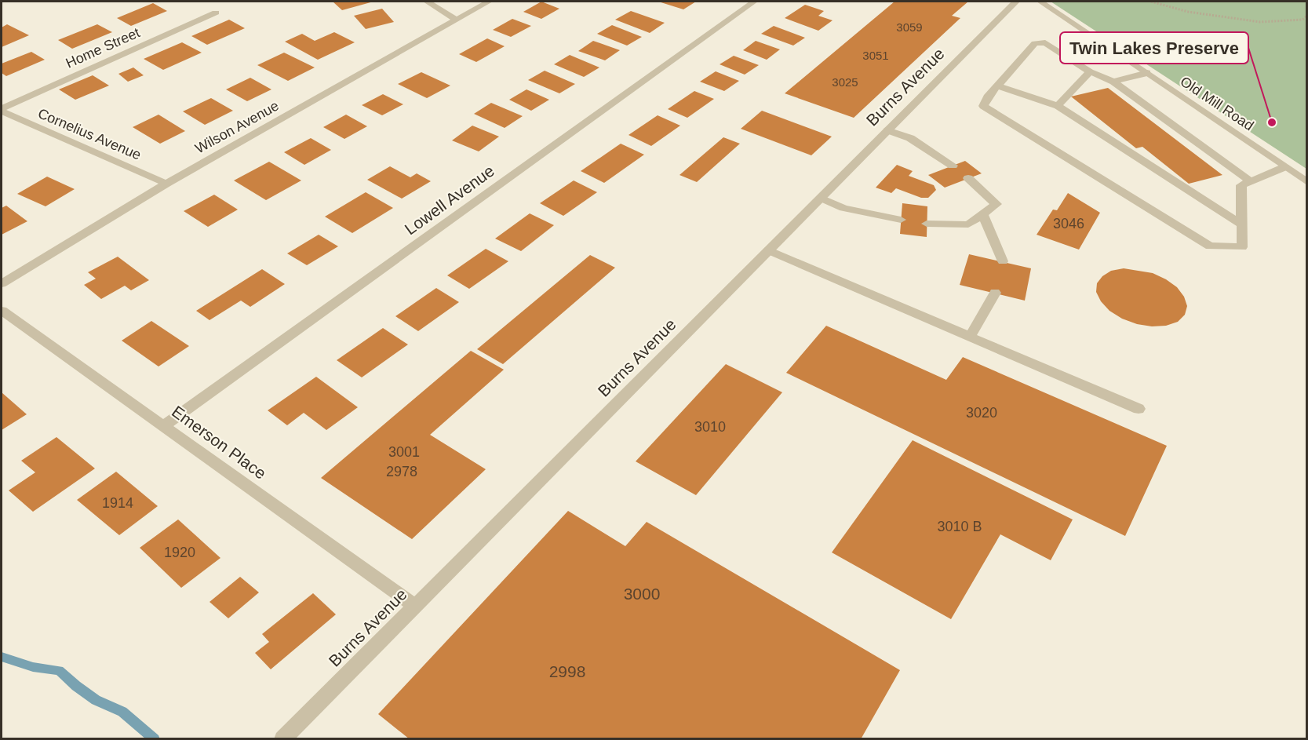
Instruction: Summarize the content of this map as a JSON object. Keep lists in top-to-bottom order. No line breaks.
{"streets":{"street":["Home Street","Burns Avenue","Old Mill Road","Wilson Avenue","Cornelius Avenue","Lowell Avenue","Emerson Place"]},"crossings":[["Home Street","Cornelius Avenue"],["Burns Avenue","Emerson Place"],["Wilson Avenue","Cornelius Avenue"],["Lowell Avenue","Emerson Place"]],"places":["Twin Lakes Preserve"],"house_numbers":["3059","3051","3025","3046","3020","3010","3001","2978","1914","3010 B","1920","3000","2998"]}
